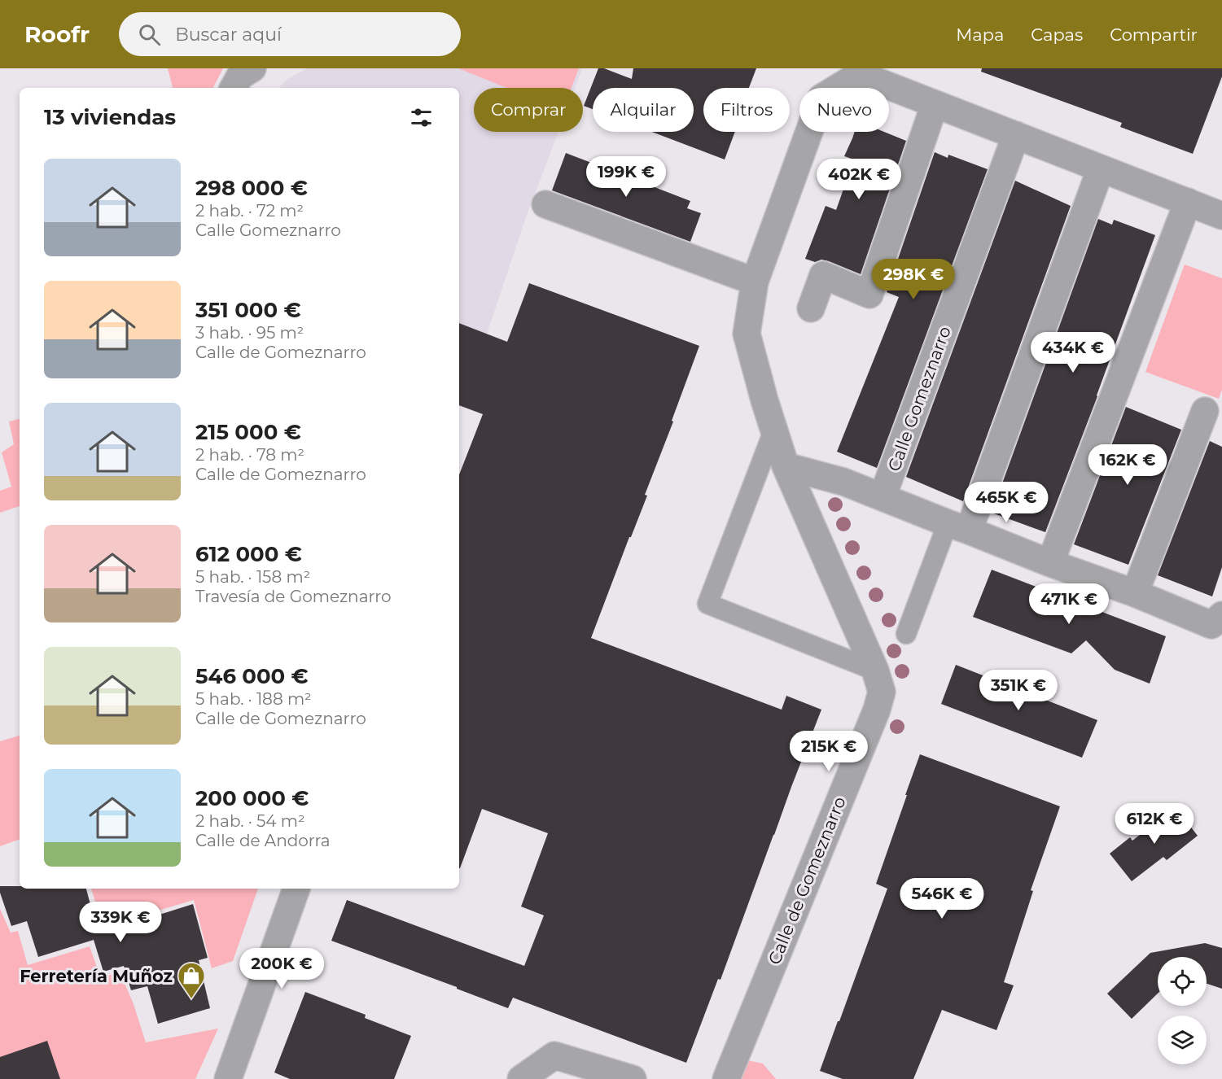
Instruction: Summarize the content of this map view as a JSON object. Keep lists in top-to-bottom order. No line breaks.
{"streets":{"street":["Calle Gomeznarro","Calle de Gomeznarro"]},"places":{"shop":["Ferretería Muñoz"]},"page":{"header":"Roofr","search":"Buscar aquí","nav":["Mapa","Capas","Compartir"],"chip":["Comprar","Alquilar","Filtros","Nuevo"],"heading":"13 viviendas","list":[{"name":"298 000 €","note":"2 hab. · 72 m² · Calle Gomeznarro"},{"name":"351 000 €","note":"3 hab. · 95 m² · Calle de Gomeznarro"},{"name":"215 000 €","note":"2 hab. · 78 m² · Calle de Gomeznarro"},{"name":"612 000 €","note":"5 hab. · 158 m² · Travesía de Gomeznarro"},{"name":"546 000 €","note":"5 hab. · 188 m² · Calle de Gomeznarro"},{"name":"200 000 €","note":"2 hab. · 54 m² · Calle de Andorra"}],"price":["199K €","402K €","298K €","434K €","162K €","465K €","471K €","351K €","215K €","612K €","546K €","339K €","200K €"]}}
